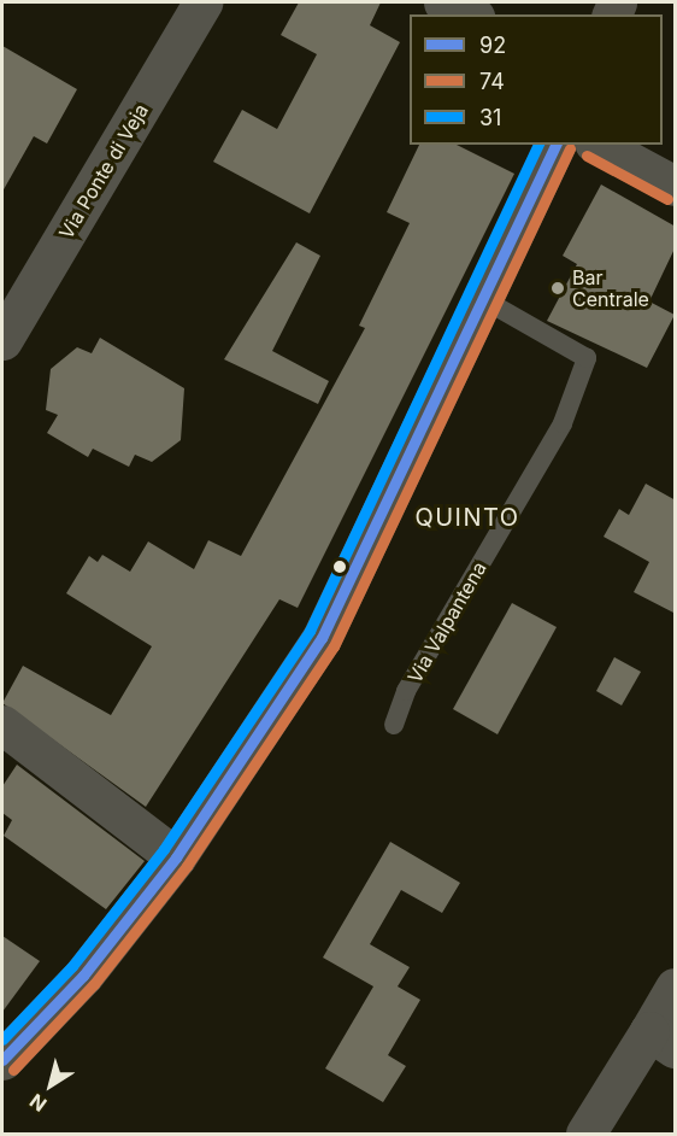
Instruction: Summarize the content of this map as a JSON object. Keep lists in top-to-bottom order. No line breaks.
{"streets":{"street":["Via Ponte di Veja"],"lane":["Via Valpantena"]},"districts":["QUINTO"],"places":["Bar Centrale"],"lines":["transit line 92","transit line 31","transit line 74"],"legend":["92","74","31"],"north":"bottom left"}
